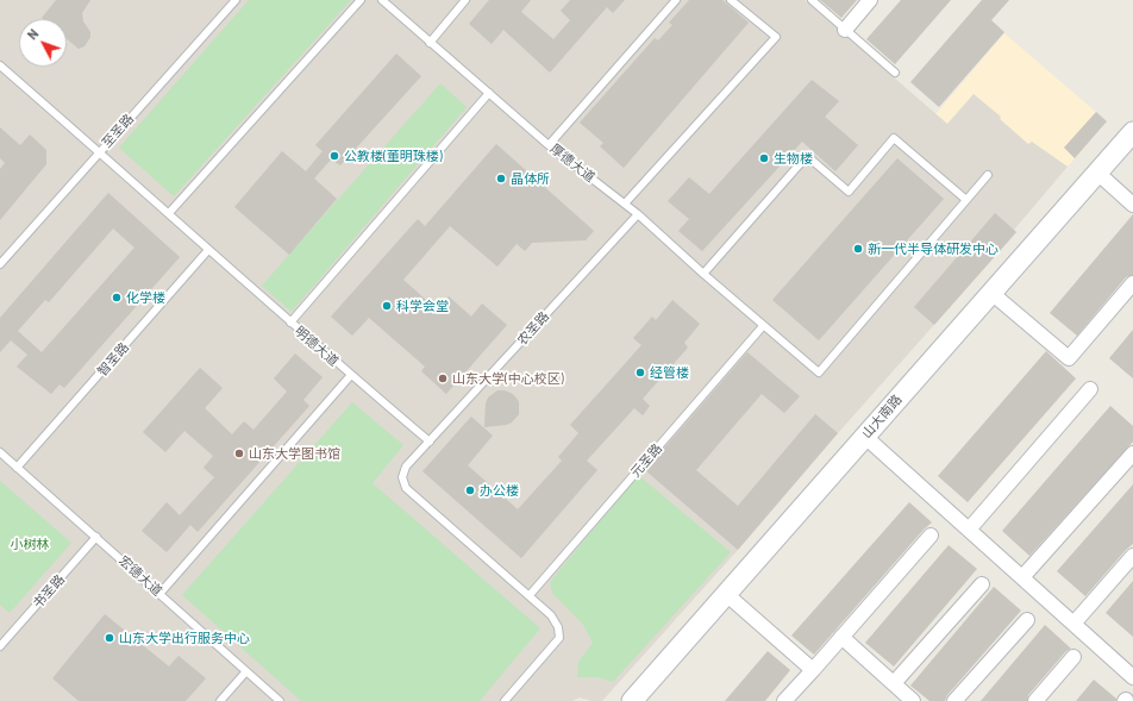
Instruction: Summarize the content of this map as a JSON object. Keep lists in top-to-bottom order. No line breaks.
{"streets":{"main road":["山大南路"],"lane":["至圣路","厚德大道","农圣路","明德大道","智圣路","元圣路","宏德大道","书圣路"]},"crossings":[["至圣路","明德大道"],["厚德大道","农圣路"],["厚德大道","元圣路"],["农圣路","明德大道"],["明德大道","智圣路"],["智圣路","宏德大道"],["宏德大道","书圣路"]],"parks":["小树林"],"places":["公教楼(董明珠楼)","生物楼","晶体所","新一代半导体研发中心","化学楼","科学会堂","经管楼","山东大学(中心校区)","山东大学图书馆","办公楼","山东大学出行服务中心"],"north":"top left"}
